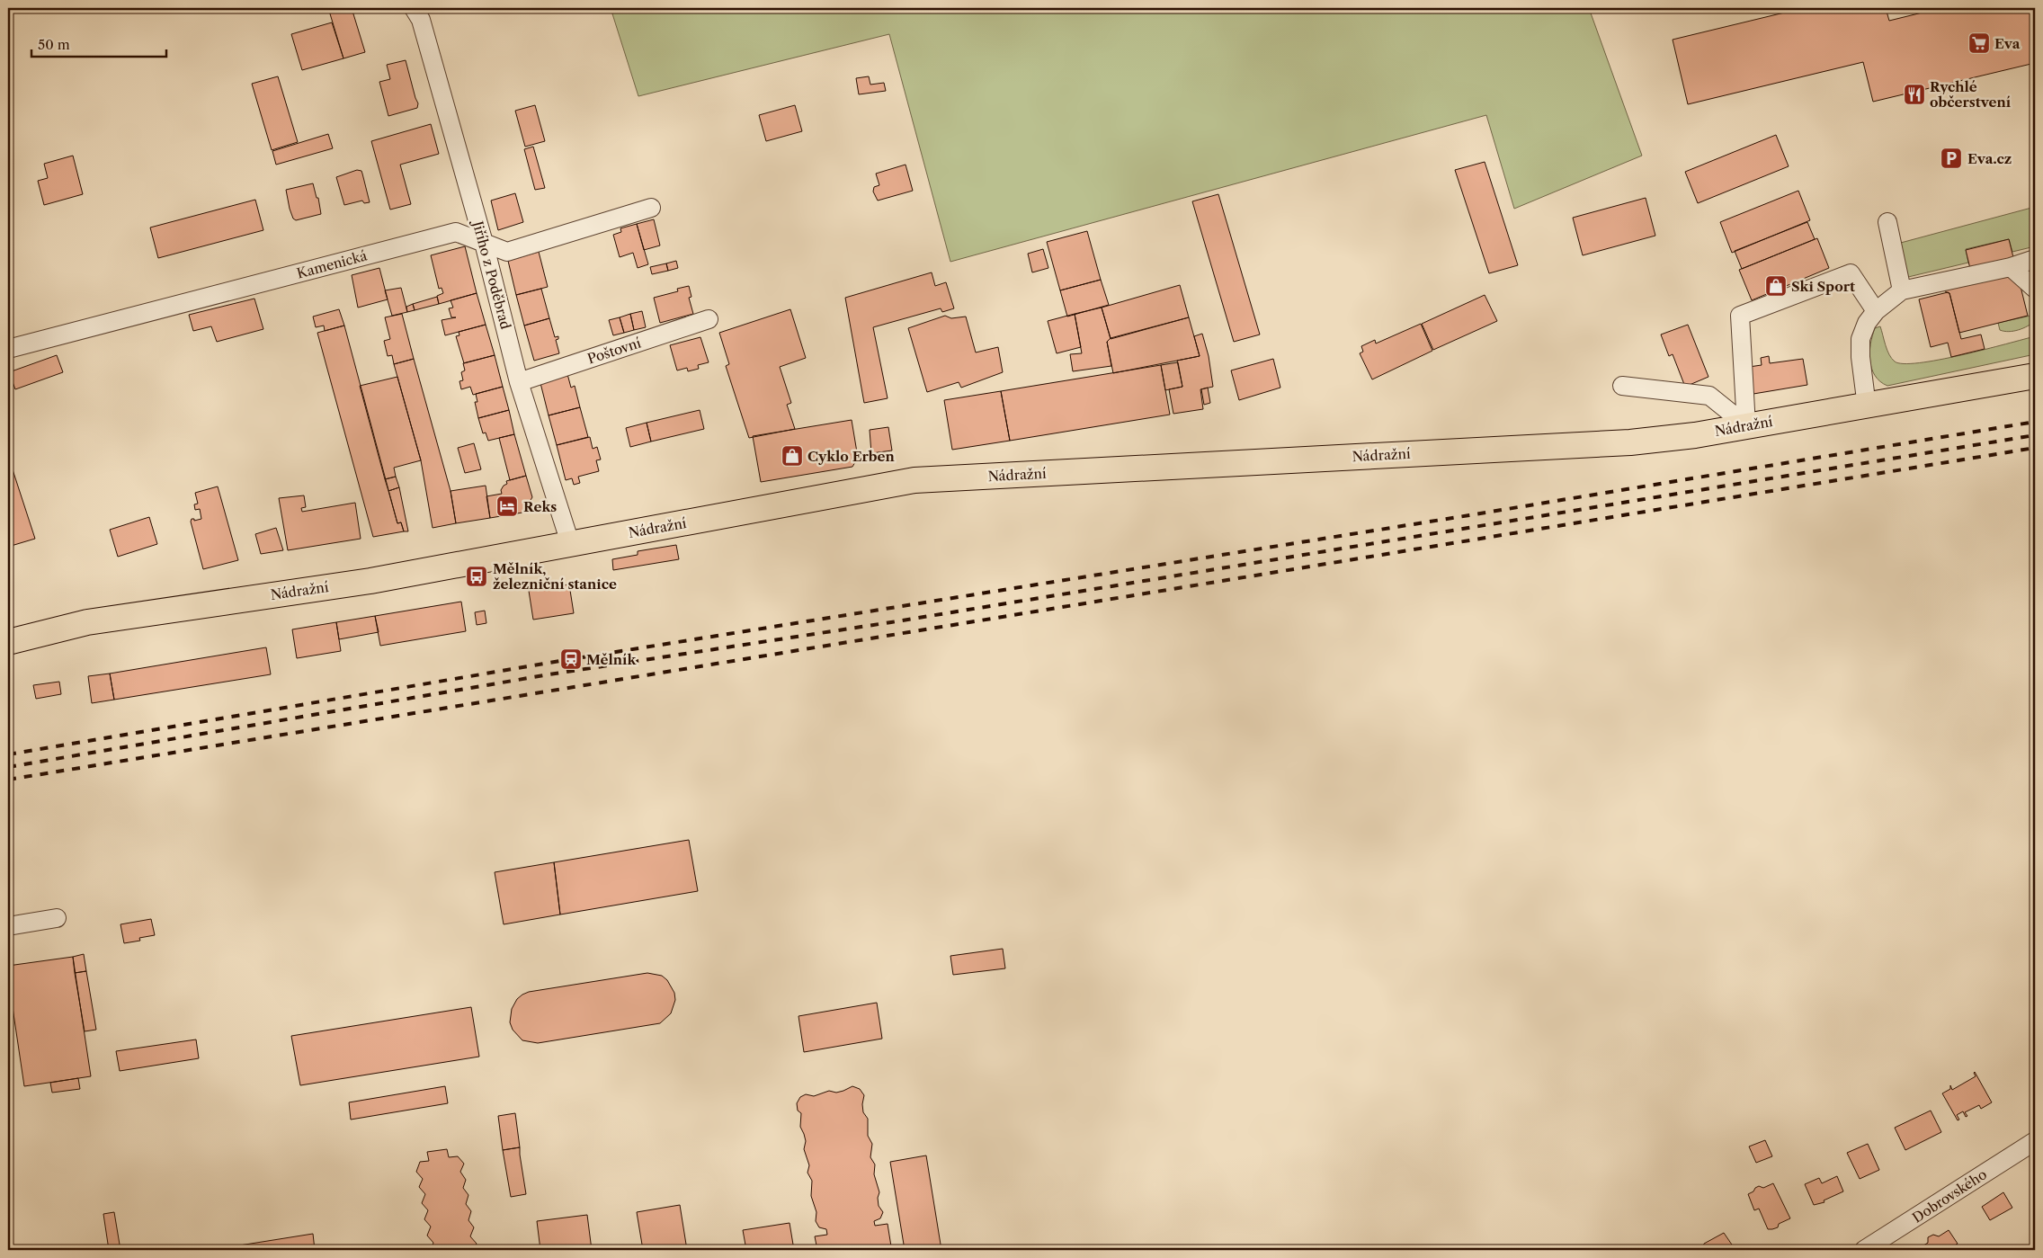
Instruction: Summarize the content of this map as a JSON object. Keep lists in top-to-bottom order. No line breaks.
{"streets":{"main road":["Nádražní"],"street":["Kamenická","Jiřího z Poděbrad","Poštovní","Dobrovského"]},"crossings":[["Kamenická","Jiřího z Poděbrad"],["Jiřího z Poděbrad","Poštovní"],["Jiřího z Poděbrad","Nádražní"]],"places":{"supermarket":["Eva"],"restaurant":["Rychlé občerstvení"],"parking":["Eva.cz"],"shop":["Ski Sport","Cyklo Erben"],"hotel":["Reks"],"bus stop":["Mělník, železniční stanice"],"station":["Mělník"]},"scale_bar":"50 m"}
